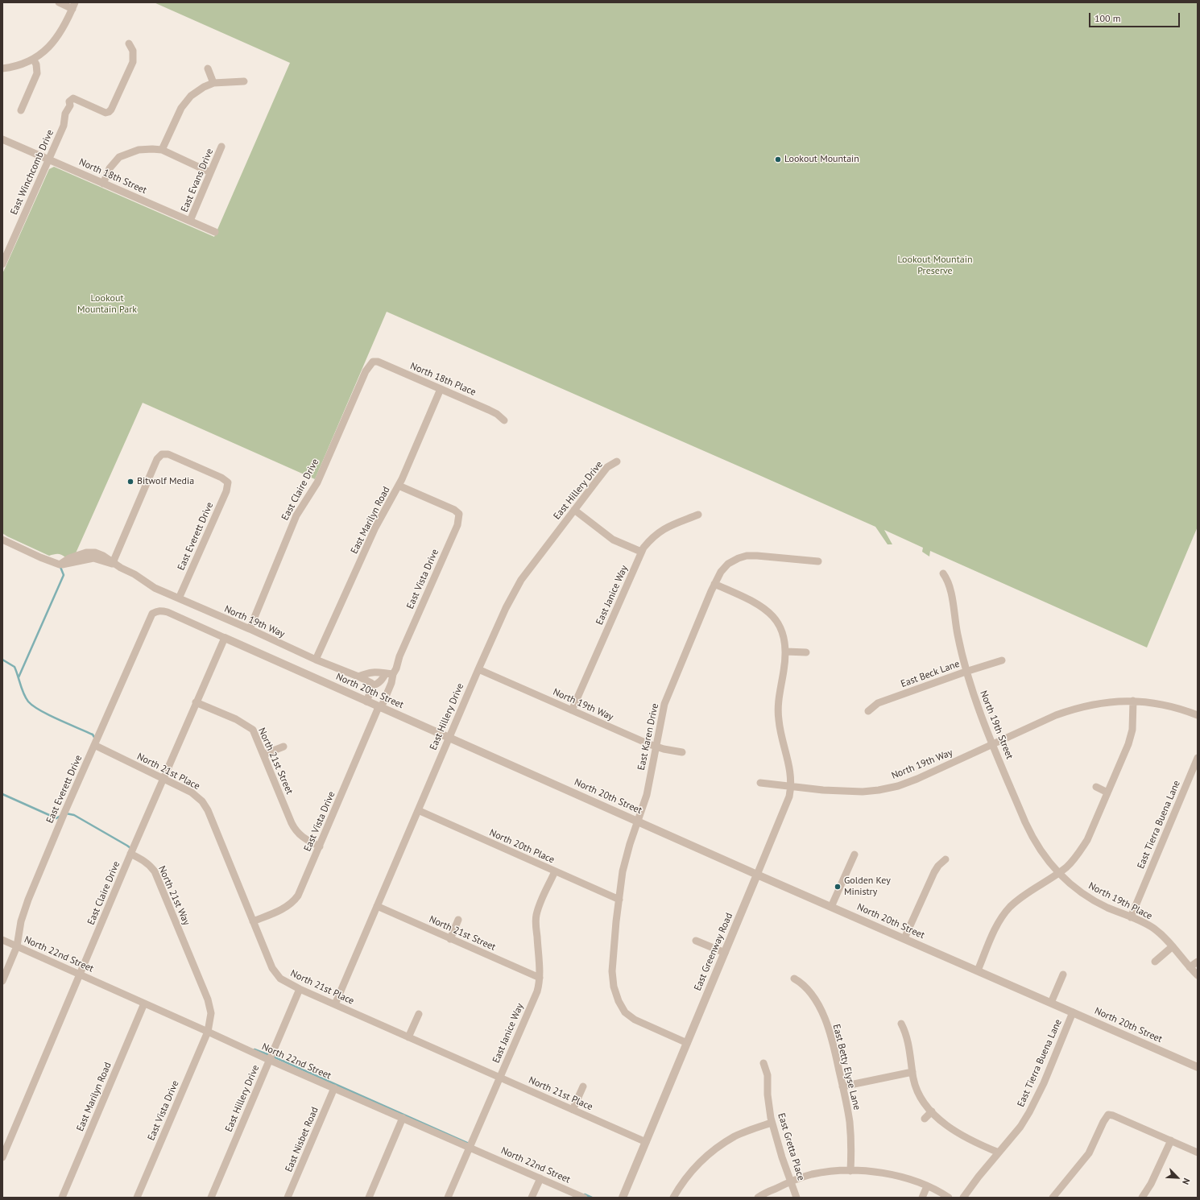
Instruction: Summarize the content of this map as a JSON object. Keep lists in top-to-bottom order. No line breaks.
{"streets":{"street":["East Winchcomb Drive","North 18th Street","East Evans Drive","North 18th Place","East Claire Drive","East Hillery Drive","East Marilyn Road","East Everett Drive","East Vista Drive","East Janice Way","North 19th Way","East Beck Lane","North 20th Street","North 19th Street","East Karen Drive","North 21st Street","North 21st Place","East Tierra Buena Lane","North 20th Place","North 21st Way","North 19th Place","East Greenway Road","North 22nd Street","East Betty Elyse Lane","East Nisbet Road","East Gretta Place"]},"crossings":[["East Winchcomb Drive","North 18th Street"],["North 18th Street","East Evans Drive"],["North 18th Place","East Claire Drive"],["North 18th Place","East Marilyn Road"],["East Claire Drive","North 19th Way"],["East Claire Drive","North 20th Street"],["East Claire Drive","North 21st Street"],["East Claire Drive","North 21st Place"],["East Claire Drive","North 21st Way"],["East Claire Drive","North 22nd Street"],["East Hillery Drive","North 19th Way"],["East Hillery Drive","North 20th Street"],["East Hillery Drive","North 21st Street"],["East Hillery Drive","North 21st Place"],["East Hillery Drive","North 20th Place"],["East Hillery Drive","North 22nd Street"],["East Marilyn Road","East Vista Drive"],["East Marilyn Road","North 19th Way"],["East Marilyn Road","North 22nd Street"],["East Everett Drive","North 19th Way"],["East Everett Drive","North 20th Street"],["East Everett Drive","North 21st Place"],["East Everett Drive","North 22nd Street"],["East Vista Drive","North 20th Street"],["East Vista Drive","North 21st Street"],["East Vista Drive","North 21st Place"],["East Vista Drive","North 21st Way"],["East Vista Drive","North 22nd Street"],["East Janice Way","North 19th Way"],["East Janice Way","North 21st Street"],["East Janice Way","North 21st Place"],["East Janice Way","North 20th Place"],["East Janice Way","North 22nd Street"],["North 19th Way","North 19th Street"],["North 19th Way","East Karen Drive"],["North 19th Way","East Greenway Road"],["East Beck Lane","North 19th Street"],["North 20th Street","East Karen Drive"],["North 20th Street","East Tierra Buena Lane"],["North 20th Street","East Greenway Road"],["North 19th Street","North 19th Place"],["East Karen Drive","North 20th Place"],["East Karen Drive","East Greenway Road"],["North 21st Place","East Greenway Road"],["East Tierra Buena Lane","North 19th Place"],["North 21st Way","North 22nd Street"],["North 22nd Street","East Nisbet Road"]],"parks":["Lookout Mountain Preserve","Lookout Mountain Park"],"places":["Lookout Mountain","Bitwolf Media","Golden Key Ministry"],"scale_bar":"100 m","north":"bottom right"}
